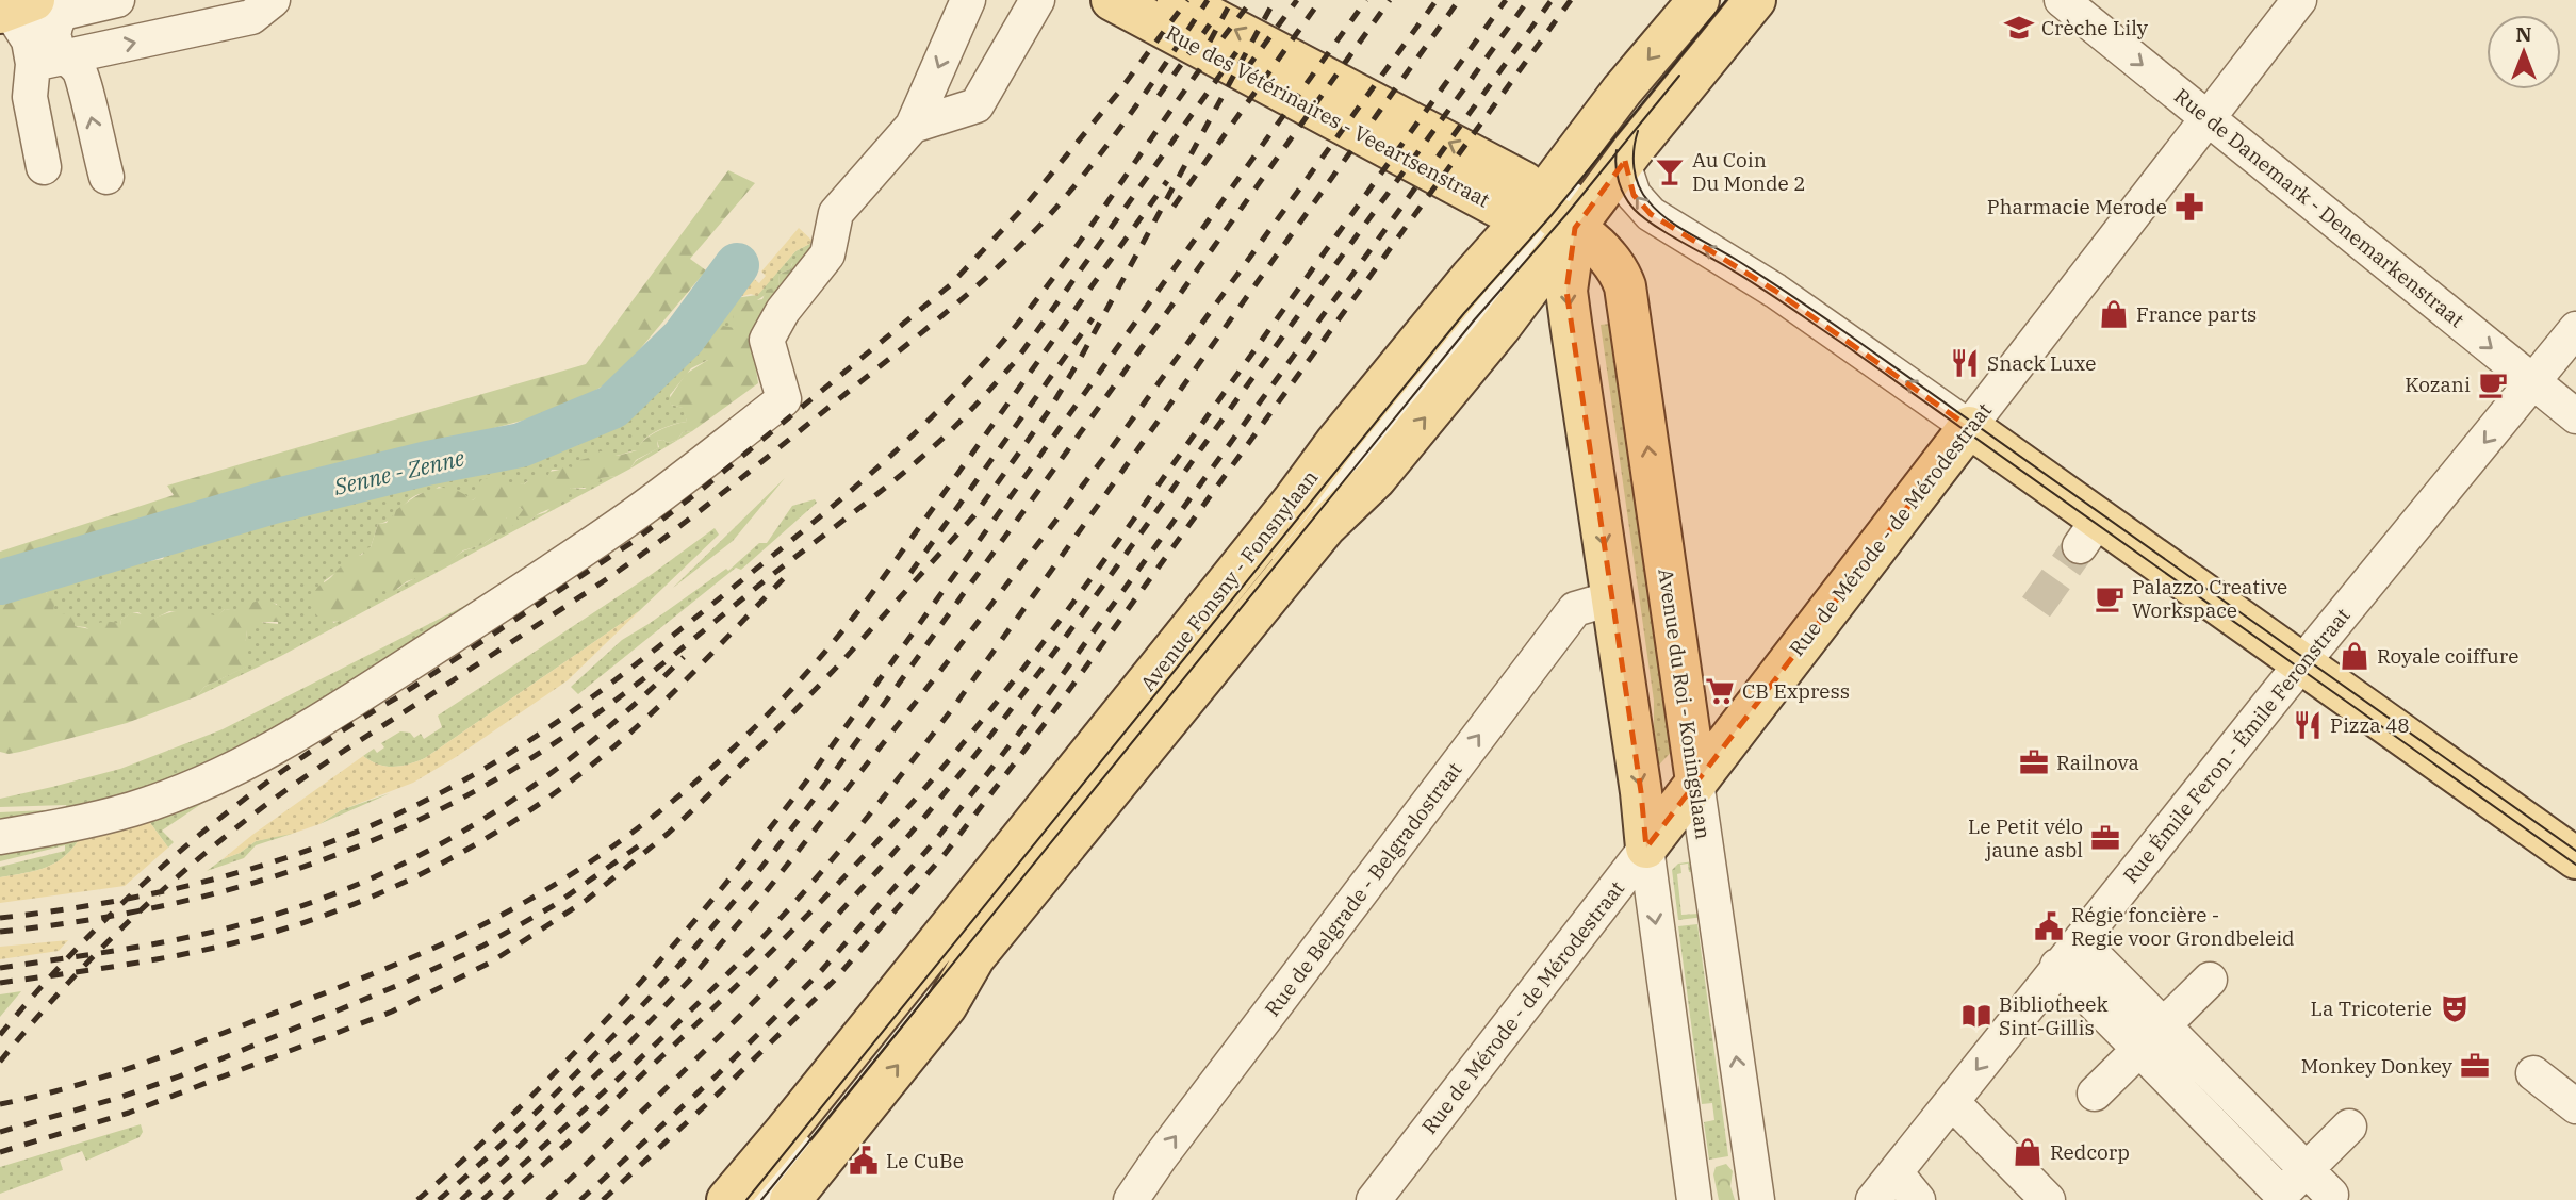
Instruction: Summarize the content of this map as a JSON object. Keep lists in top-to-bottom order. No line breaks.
{"streets":{"main road":["Rue des Vétérinaires - Veeartsenstraat","Rue de Mérode - de Mérodestraat","Avenue Fonsny - Fonsnylaan","Avenue du Roi - Koningslaan"],"street":["Rue de Danemark - Denemarkenstraat","Rue Émile Feron - Émile Feronstraat","Rue de Belgrade - Belgradostraat"]},"crossings":[["Rue des Vétérinaires - Veeartsenstraat","Avenue Fonsny - Fonsnylaan"],["Rue des Vétérinaires - Veeartsenstraat","Avenue du Roi - Koningslaan"],["Rue de Danemark - Denemarkenstraat","Rue de Mérode - de Mérodestraat"],["Rue de Danemark - Denemarkenstraat","Rue Émile Feron - Émile Feronstraat"],["Rue de Mérode - de Mérodestraat","Avenue du Roi - Koningslaan"],["Avenue Fonsny - Fonsnylaan","Avenue du Roi - Koningslaan"]],"one_way":["Rue de Danemark - Denemarkenstraat","Rue Émile Feron - Émile Feronstraat","Rue de Belgrade - Belgradostraat"],"water":["Senne - Zenne"],"places":{"school or university":["Crèche Lily"],"bar":["Au Coin Du Monde 2"],"pharmacy":["Pharmacie Merode"],"shop":["France parts","Royale coiffure","Redcorp"],"restaurant":["Snack Luxe","Pizza 48"],"cafe":["Kozani","Palazzo Creative Workspace"],"supermarket":["CB Express"],"office":["Railnova","Le Petit vélo jaune asbl","Monkey Donkey"],"public building":["Régie foncière - Regie voor Grondbeleid","Le CuBe"],"theatre":["La Tricoterie"],"library":["Bibliotheek Sint-Gillis"]},"north":"top"}
